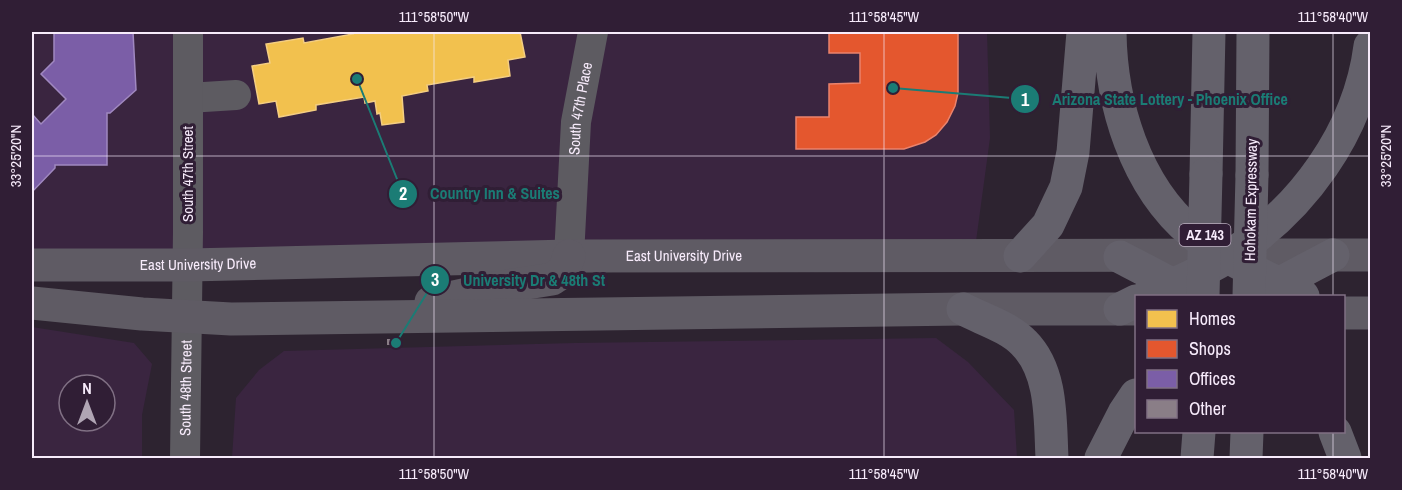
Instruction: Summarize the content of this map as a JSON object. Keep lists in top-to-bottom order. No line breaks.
{"streets":{"highway":["Hohokam Expressway","AZ 143"],"main road":["East University Drive"],"street":["South 47th Place","South 47th Street","South 48th Street"]},"crossings":[["South 47th Place","East University Drive"],["South 47th Street","East University Drive"],["South 47th Street","South 48th Street"]],"places":["Country Inn & Suites","Arizona State Lottery - Phoenix Office","University Dr & 48th St"],"legend":["Homes","Shops","Offices","Other"],"north":"top","coordinates":["111°58'50\"W","111°58'45\"W","111°58'40\"W","33°25'20\"N"]}
